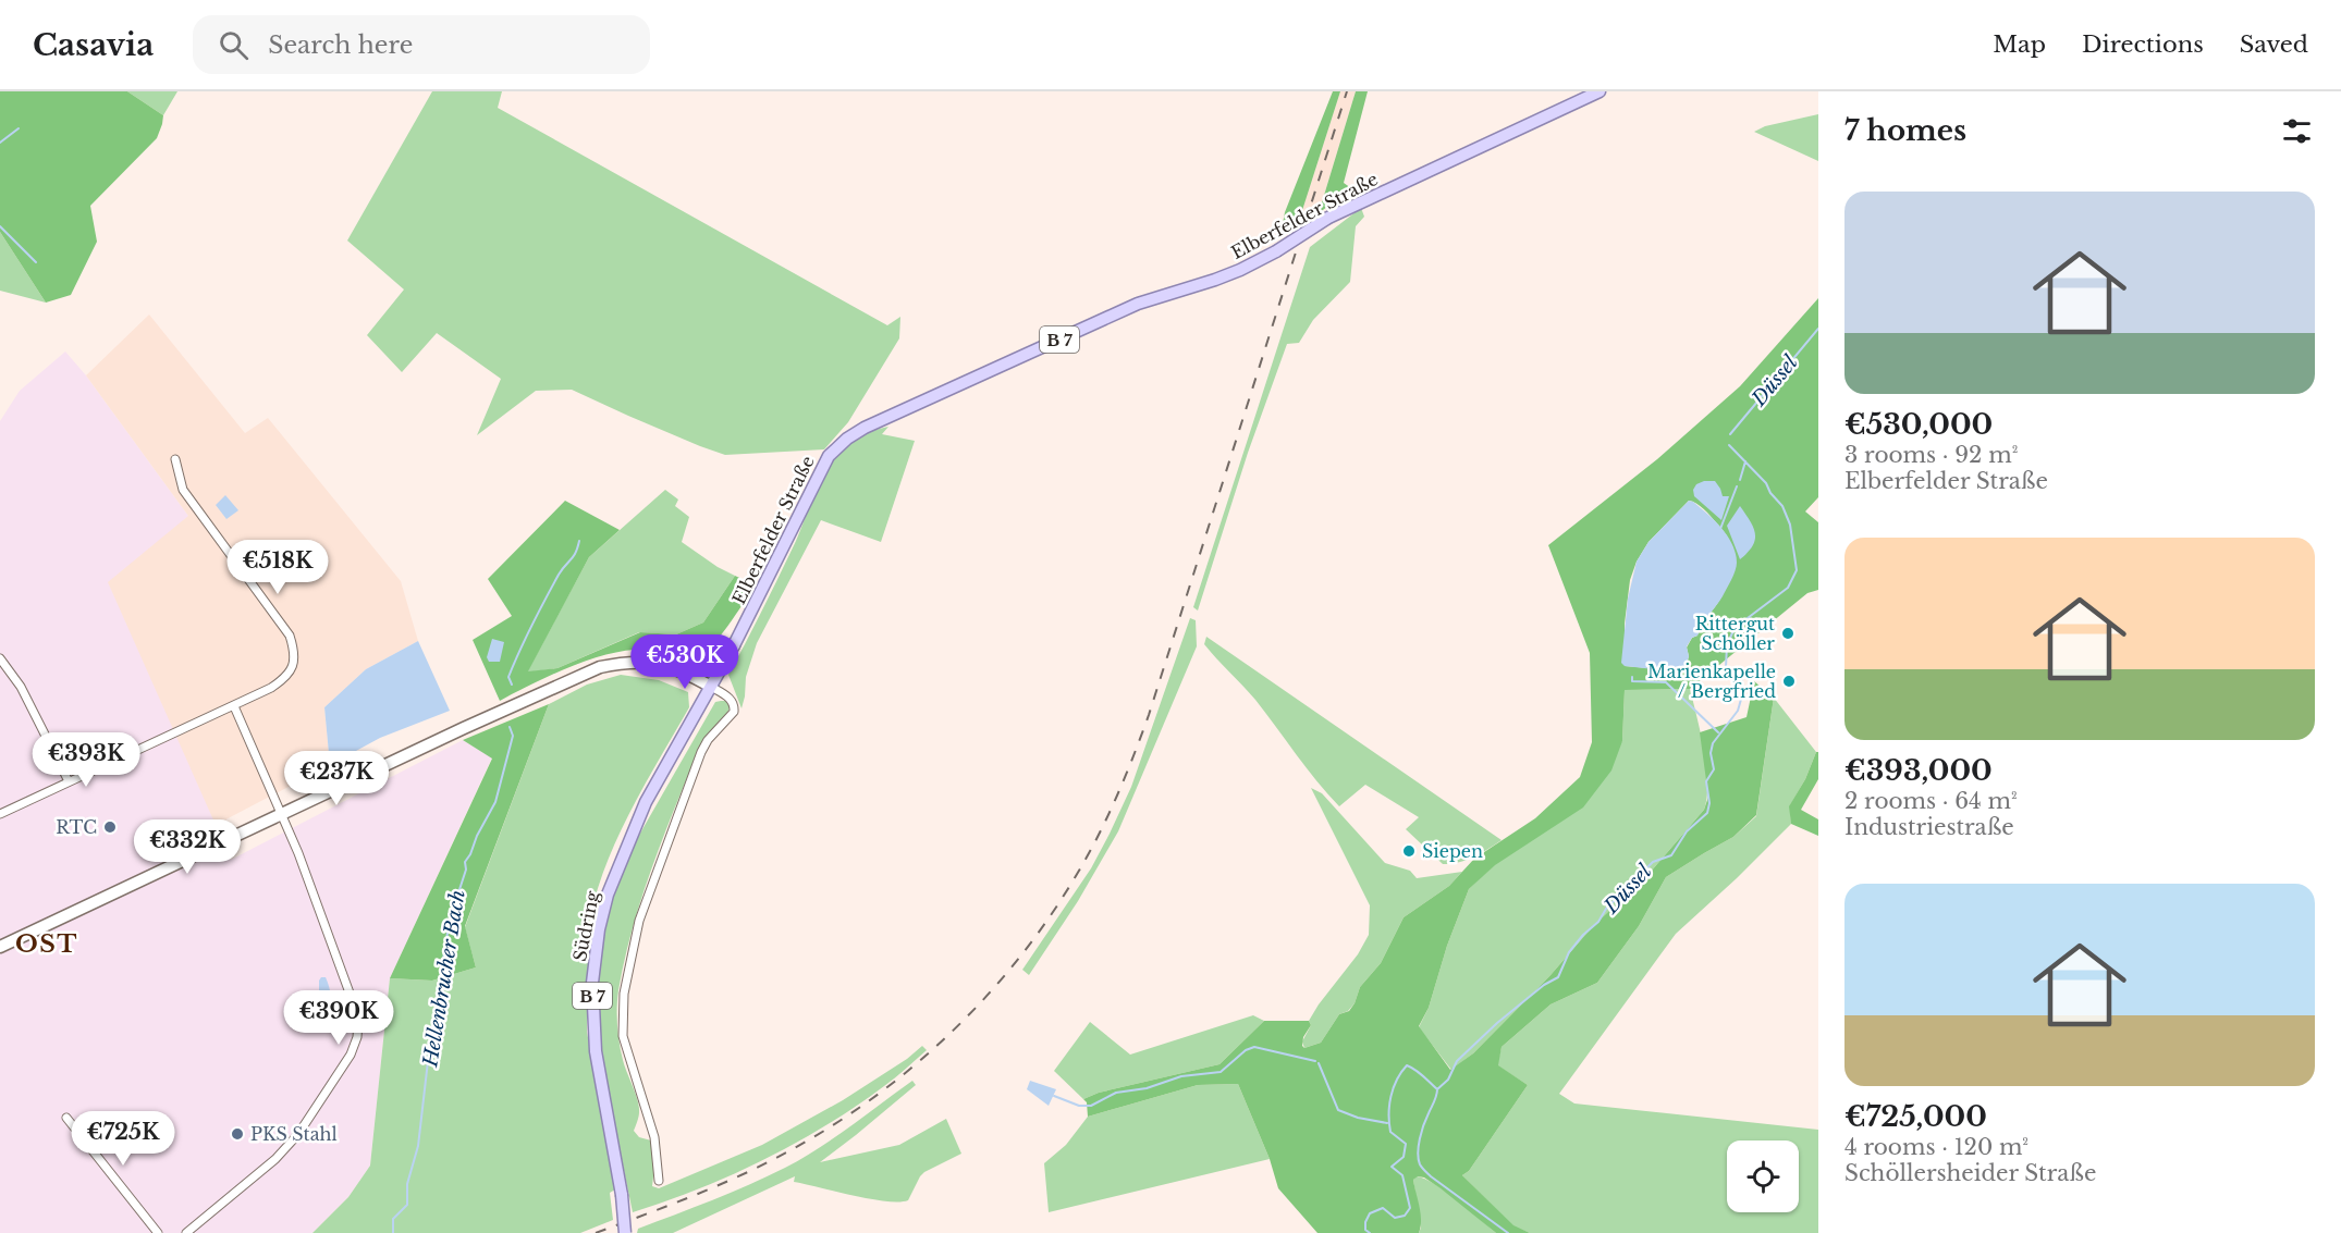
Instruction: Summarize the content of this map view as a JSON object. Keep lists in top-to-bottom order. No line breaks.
{"streets":{"main road":["Elberfelder Straße","B 7","Südring"]},"crossings":[["Elberfelder Straße","Südring"]],"districts":["OST"],"water":["Düssel","Hellenbrucher Bach"],"places":["Rittergut Schöller","Marienkapelle / Bergfried","RTC","Siepen","PKS Stahl"],"page":{"header":"Casavia","search":"Search here","nav":["Map","Directions","Saved"],"heading":"7 homes","list":[{"name":"€530,000","note":"3 rooms · 92 m² · Elberfelder Straße"},{"name":"€393,000","note":"2 rooms · 64 m² · Industriestraße"},{"name":"€725,000","note":"4 rooms · 120 m² · Schöllersheider Straße"}],"price":["€518K","€530K","€393K","€237K","€332K","€390K","€725K"]}}
